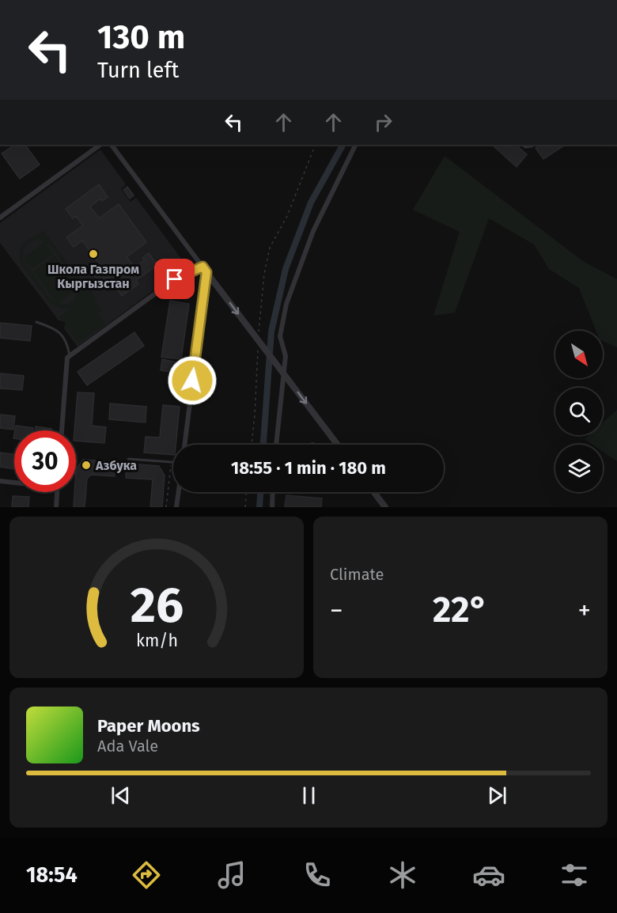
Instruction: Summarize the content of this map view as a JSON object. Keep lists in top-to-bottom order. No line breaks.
{"places":["Школа Газпром Кыргызстан","Азбука"],"north":"bottom right","page":{"turn":["130 m","Turn left"],"limit":"30","trip":"18:55 · 1 min · 180 m","tile":"Climate","heat":["−","22°","+"],"song":["Paper Moons","Ada Vale"],"tabs":"18:54","gauge":["26","km/h"]}}
